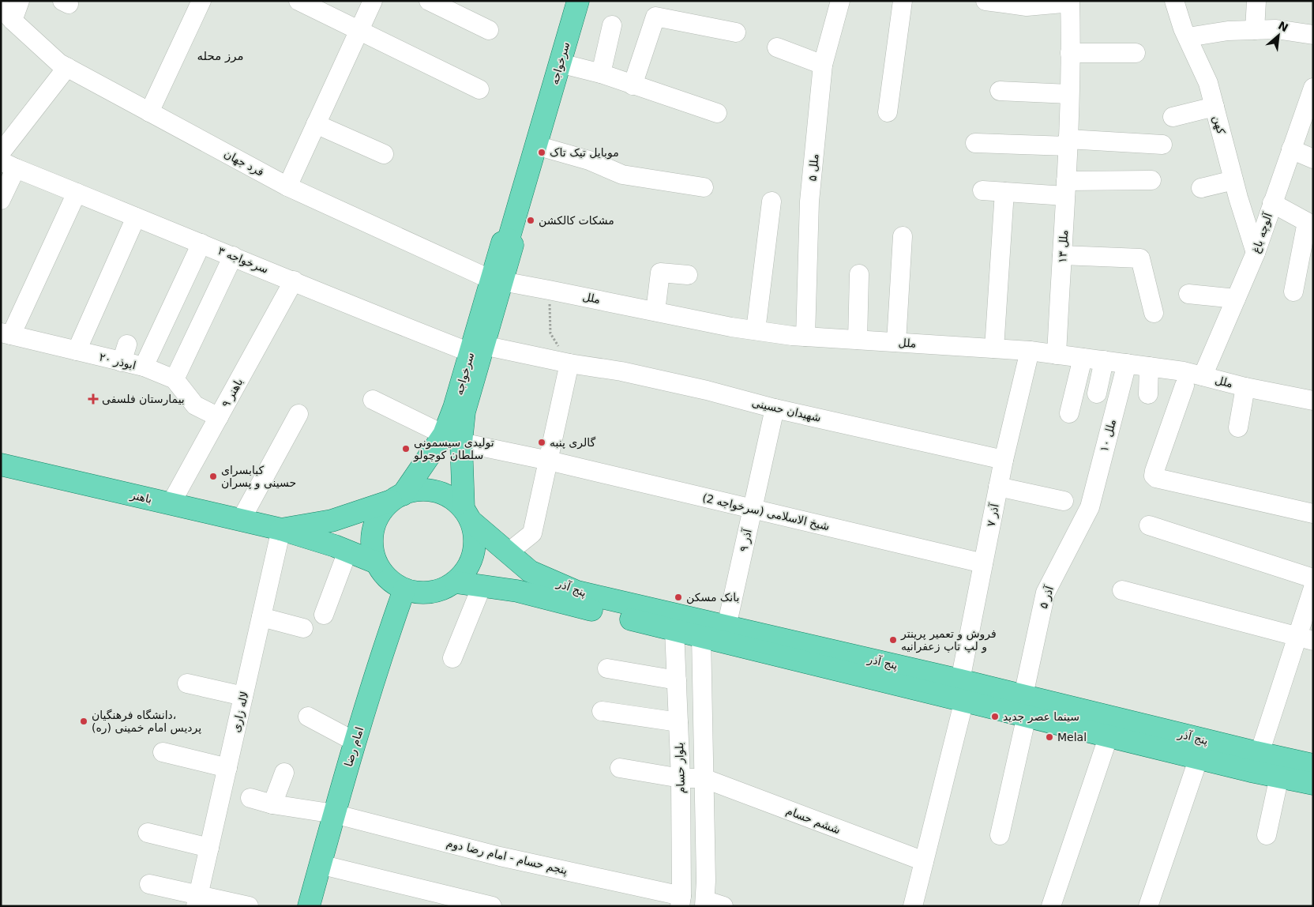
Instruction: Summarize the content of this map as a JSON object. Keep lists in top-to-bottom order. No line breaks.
{"streets":{"main road":["سرخواجه","باهنر","پنج آذر","امام رضا"],"street":["کهن","فرد جهان","ملل ۵","آلوچه باغ","ملل ۱۳","سرخواجه ۳","ملل","ابوذر ۲۰","۹ باهنر","شهیدان حسینی","۱۰ ملل","شیخ الاسلامی (سرخواجه 2)","آذر ۷","۹ آذر","آذر ۵","لاله زاری","بلوار حسام","ششم حسام","پنجم حسام - امام رضا دوم"]},"crossings":[["سرخواجه","فرد جهان"],["سرخواجه","سرخواجه ۳"],["سرخواجه","ملل"],["سرخواجه","شهیدان حسینی"],["سرخواجه","باهنر"],["سرخواجه","شیخ الاسلامی (سرخواجه 2)"],["سرخواجه","پنج آذر"],["سرخواجه","امام رضا"],["کهن","آلوچه باغ"],["فرد جهان","ملل"],["ملل ۵","ملل"],["آلوچه باغ","ملل"],["ملل ۱۳","ملل"],["سرخواجه ۳","۹ باهنر"],["سرخواجه ۳","شهیدان حسینی"],["ملل","۱۰ ملل"],["ملل","آذر ۷"],["ابوذر ۲۰","۹ باهنر"],["۹ باهنر","باهنر"],["شهیدان حسینی","آذر ۷"],["شهیدان حسینی","۹ آذر"],["۱۰ ملل","آذر ۵"],["باهنر","پنج آذر"],["باهنر","لاله زاری"],["باهنر","امام رضا"],["شیخ الاسلامی (سرخواجه 2)","آذر ۷"],["شیخ الاسلامی (سرخواجه 2)","۹ آذر"],["آذر ۷","پنج آذر"],["آذر ۷","ششم حسام"],["۹ آذر","پنج آذر"],["پنج آذر","آذر ۵"],["پنج آذر","امام رضا"],["پنج آذر","بلوار حسام"],["امام رضا","پنجم حسام - امام رضا دوم"],["بلوار حسام","پنجم حسام - امام رضا دوم"]],"districts":["مرز محله"],"places":{"other":["موبایل تیک تاک","مشکات کالکشن","گالری پنبه","تولیدی سیسمونی سلطان کوچولو","کبابسرای حسینی و پسران","بانک مسکن","فروش و تعمیر پرینتر و لپ تاپ زعفرانیه","سینما عصر جدید","دانشگاه فرهنگیان، پردیس امام خمینی (ره)","Melal"],"health":["بیمارستان فلسفی"]},"north":"top right"}
